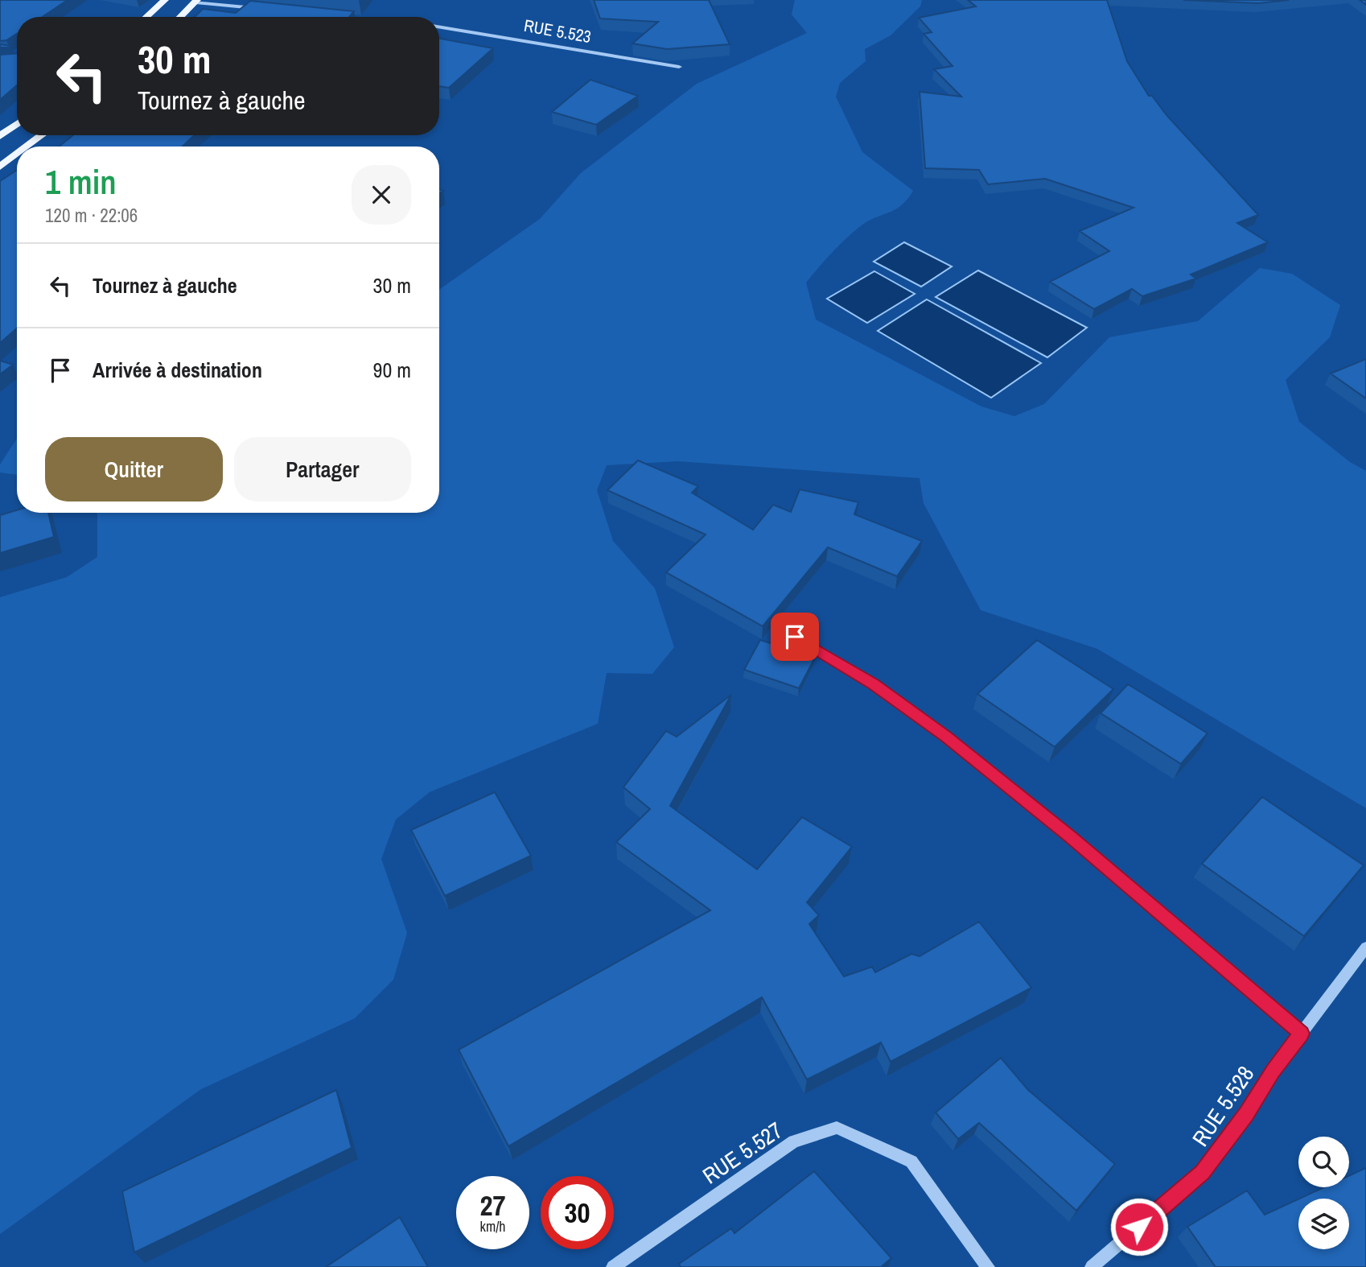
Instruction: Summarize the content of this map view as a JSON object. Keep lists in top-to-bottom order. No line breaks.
{"streets":{"street":["RUE 5.523","RUE 5.528","RUE 5.527"]},"page":{"turn":["30 m","Tournez à gauche"],"heading":["1 min","120 m · 22:06"],"list":[{"name":"Tournez à gauche","value":"30 m"},{"name":"Arrivée à destination","value":"90 m"}],"buttons":["Quitter","Partager"],"speed":"27 km/h","limit":"30"}}
